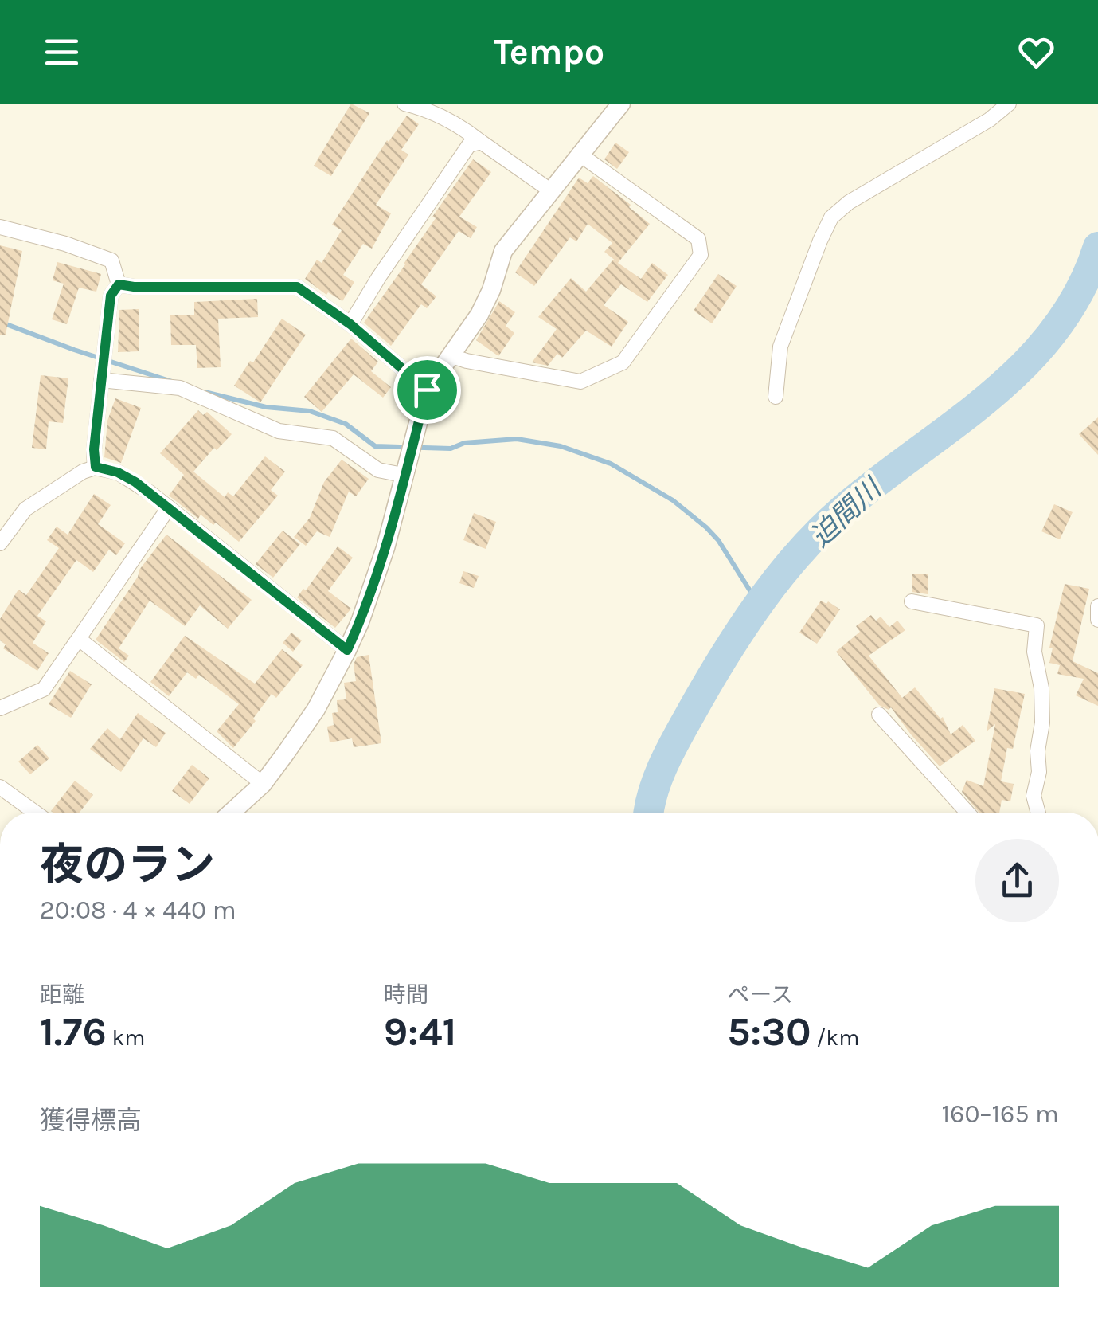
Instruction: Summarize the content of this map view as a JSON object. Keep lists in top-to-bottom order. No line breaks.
{"water":["迫間川"],"page":{"header":"Tempo","heading":["夜のラン","20:08 · 4 × 440 m"],"stats":[["距離","1.76 km"],["時間","9:41"],["ペース","5:30 /km"]],"chart":["獲得標高","160–165 m"]}}
